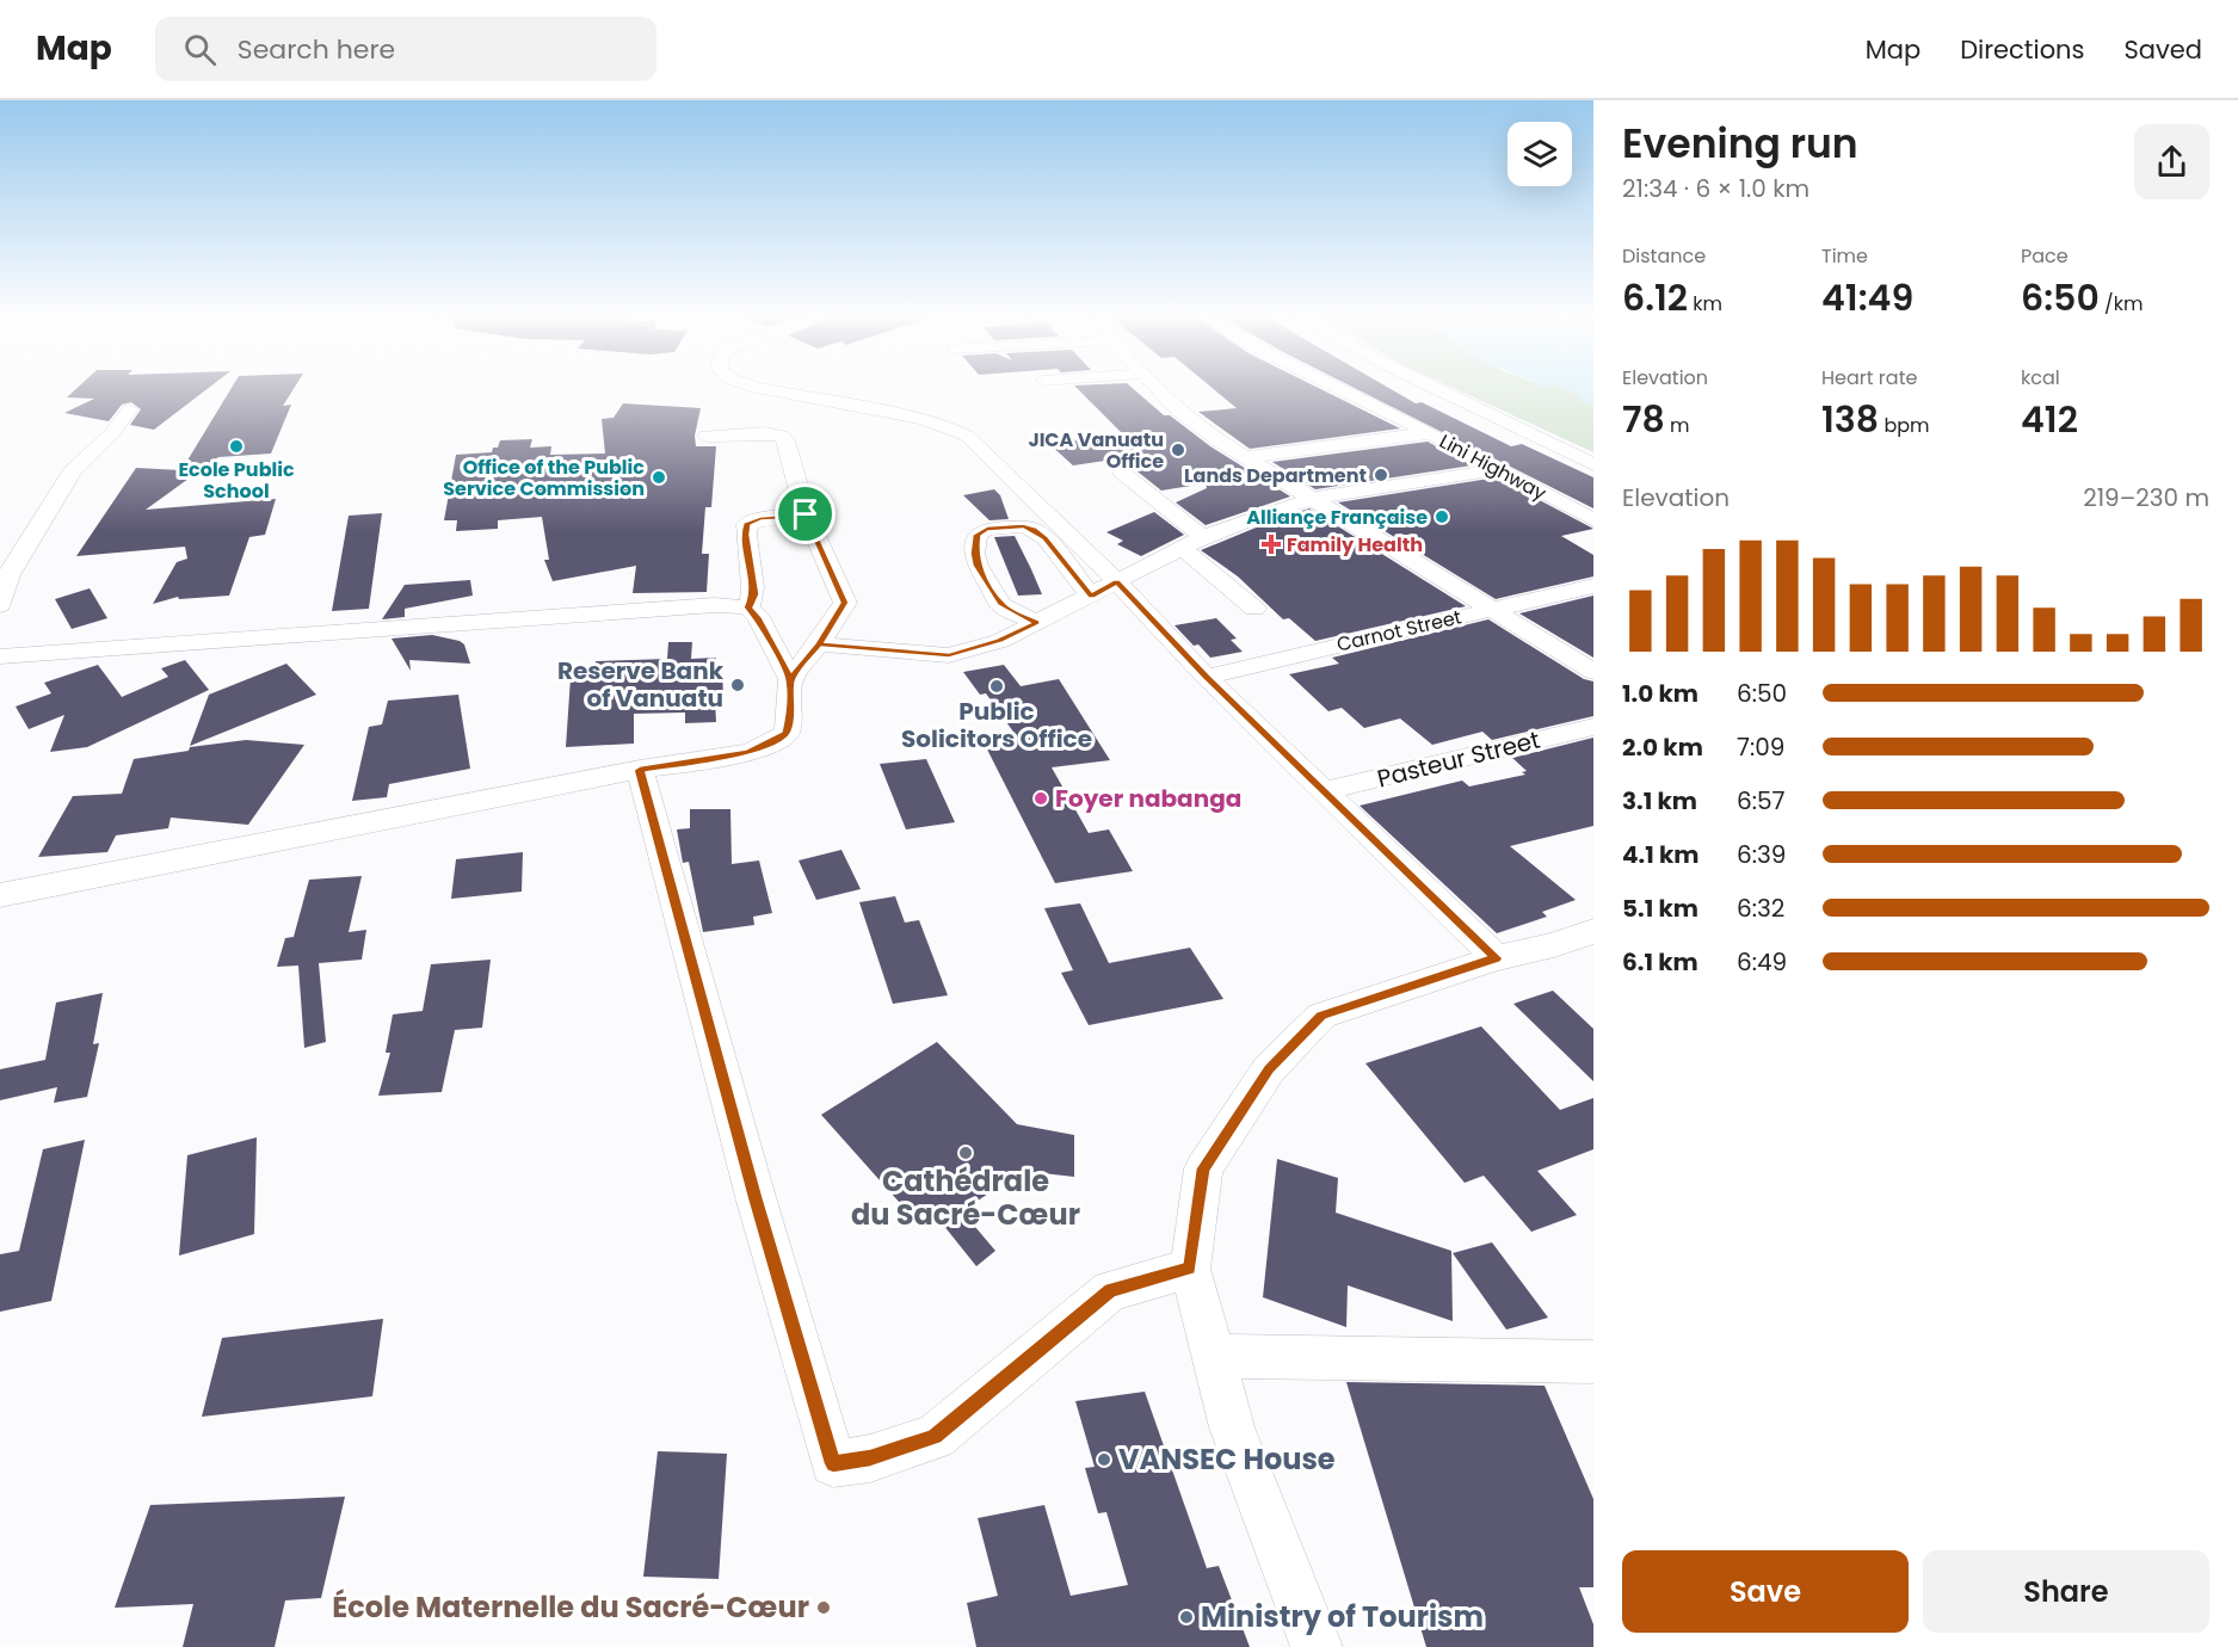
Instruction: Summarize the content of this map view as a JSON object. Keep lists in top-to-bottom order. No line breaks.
{"streets":{"street":["Lini Highway","Carnot Street","Pasteur Street"]},"places":{"other":["Ecole Public School","JICA Vanuatu Office","Lands Department","Office of the Public Service Commission","Alliançe Française","Reserve Bank of Vanuatu","Public Solicitors Office","Foyer nabanga","Cathédrale du Sacré-Cœur","VANSEC House","École Maternelle du Sacré-Cœur","Ministry of Tourism"],"health":["Family Health"]},"page":{"header":"Map","search":"Search here","nav":["Map","Directions","Saved"],"heading":["Evening run","21:34 · 6 × 1.0 km"],"stats":[["Distance","6.12 km"],["Time","41:49"],["Pace","6:50 /km"],["Elevation","78 m"],["Heart rate","138 bpm"],["kcal","412"]],"chart":["Elevation","219–230 m"],"list":[{"name":"1.0 km","note":"6:50"},{"name":"2.0 km","note":"7:09"},{"name":"3.1 km","note":"6:57"},{"name":"4.1 km","note":"6:39"},{"name":"5.1 km","note":"6:32"},{"name":"6.1 km","note":"6:49"}],"buttons":["Save","Share"]}}
